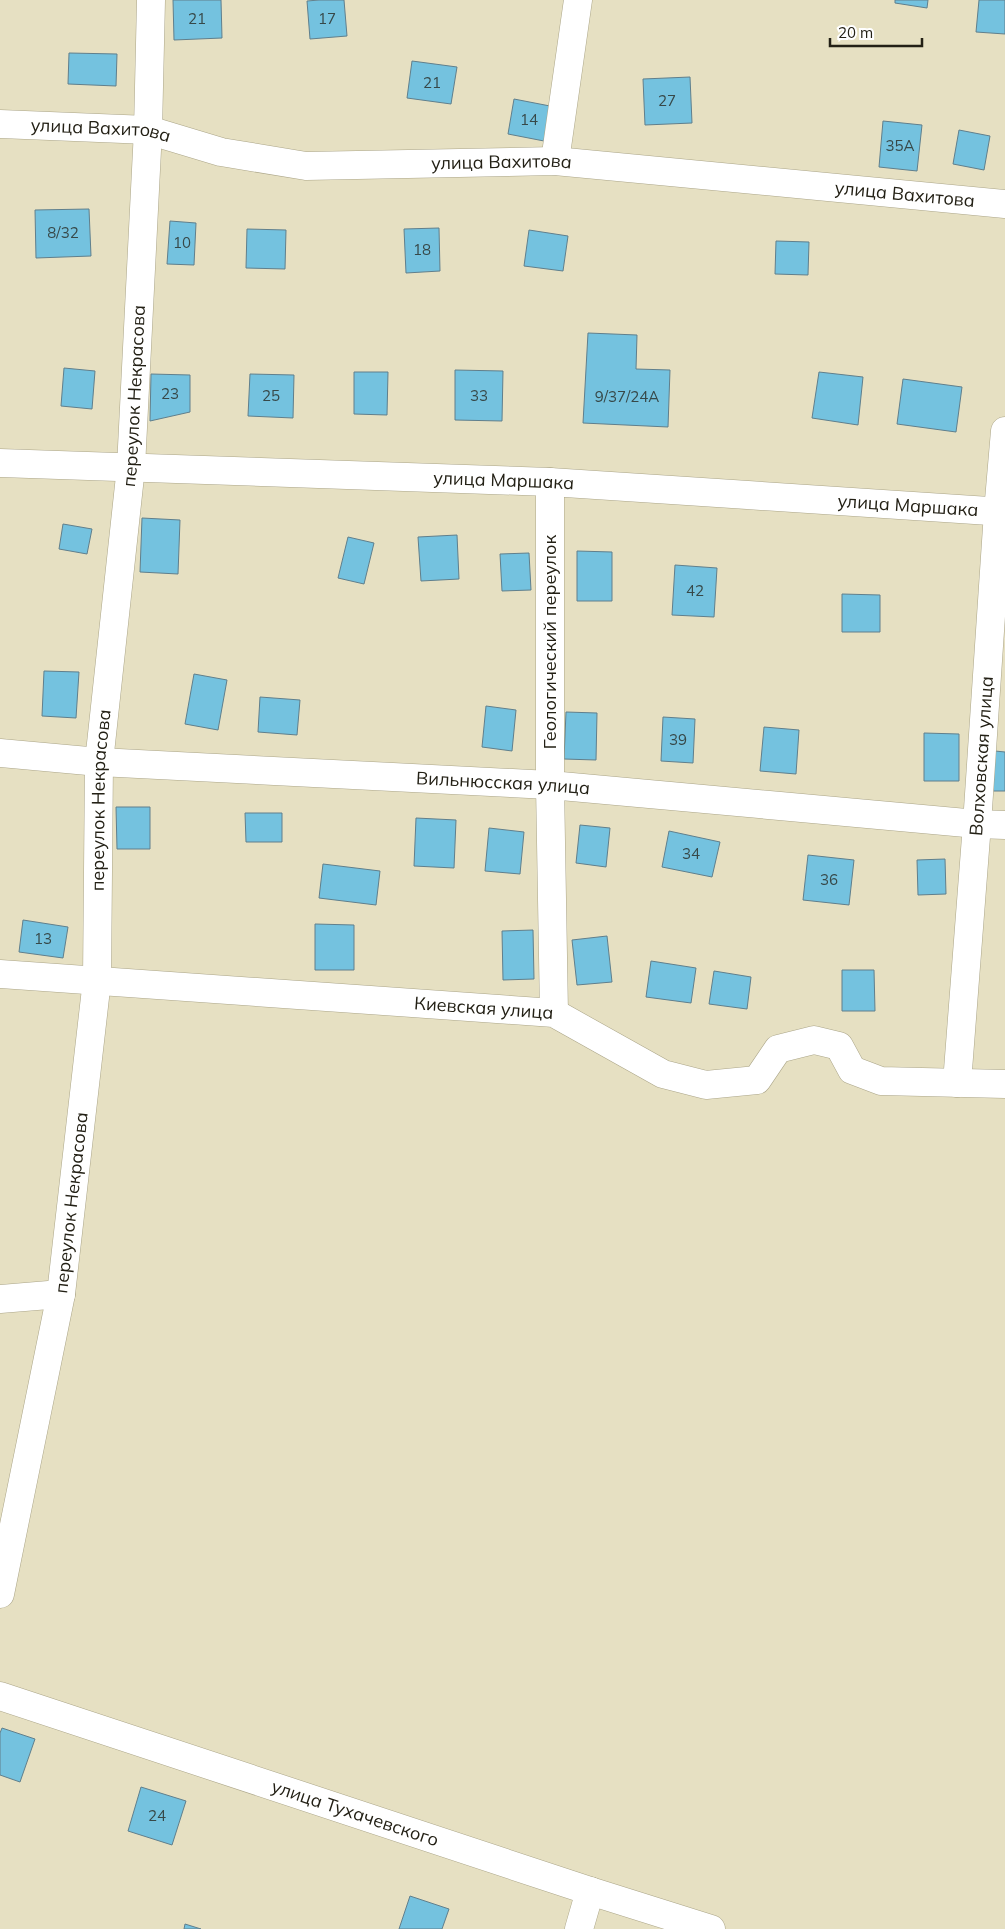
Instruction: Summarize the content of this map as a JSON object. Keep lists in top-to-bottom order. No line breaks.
{"streets":{"street":["улица Вахитова","переулок Некрасова","улица Маршака","Геологический переулок","Волховская улица","Вильнюсская улица","Киевская улица","улица Тухачевского"]},"crossings":[["улица Вахитова","переулок Некрасова"],["переулок Некрасова","улица Маршака"],["переулок Некрасова","Вильнюсская улица"],["переулок Некрасова","Киевская улица"],["улица Маршака","Геологический переулок"],["улица Маршака","Волховская улица"],["Геологический переулок","Вильнюсская улица"],["Геологический переулок","Киевская улица"],["Волховская улица","Вильнюсская улица"],["Волховская улица","Киевская улица"]],"house_numbers":["21","17","21","27","14","35А","8/32","10","18","23","25","33","9/37/24А","42","39","34","36","13","24"],"scale_bar":"20 m"}
